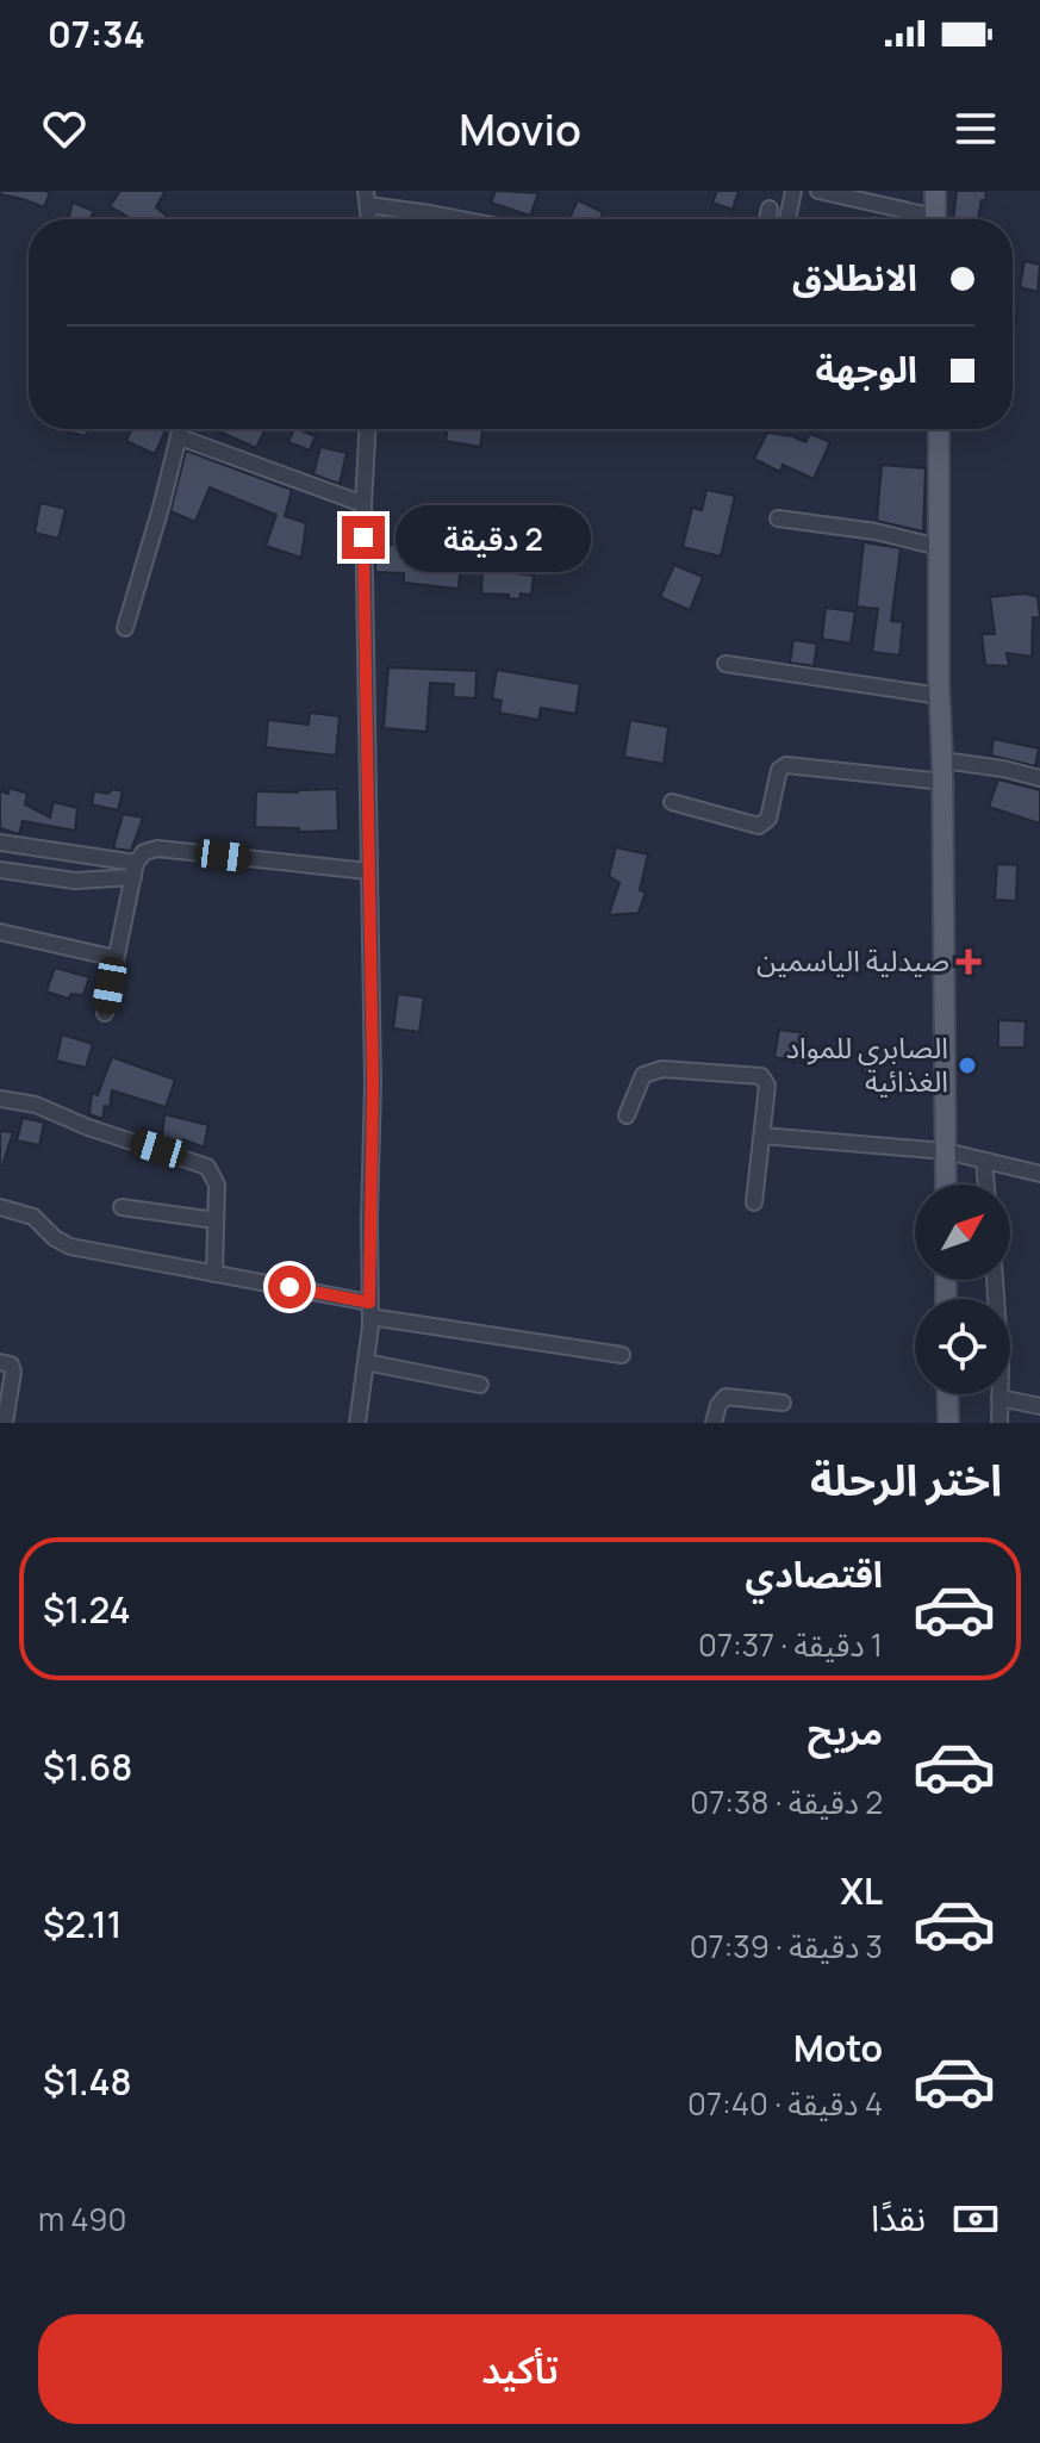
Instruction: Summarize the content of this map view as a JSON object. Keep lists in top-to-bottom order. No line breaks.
{"places":{"health":["صيدلية الياسمين"],"other":["الصابري للمواد الغذائية"]},"north":"top right","page":{"status":"07:34","header":"Movio","banner":["الانطلاق","الوجهة"],"bubble":"2 دقيقة","heading":"اختر الرحلة","list":[{"name":"اقتصادي","note":"1 دقيقة · 07:37","value":"$1.24"},{"name":"مريح","note":"2 دقيقة · 07:38","value":"$1.68"},{"name":"XL","note":"3 دقيقة · 07:39","value":"$2.11"},{"name":"Moto","note":"4 دقيقة · 07:40","value":"$1.48"}],"pay":["نقدًا","490 m"],"buttons":"تأكيد"}}
